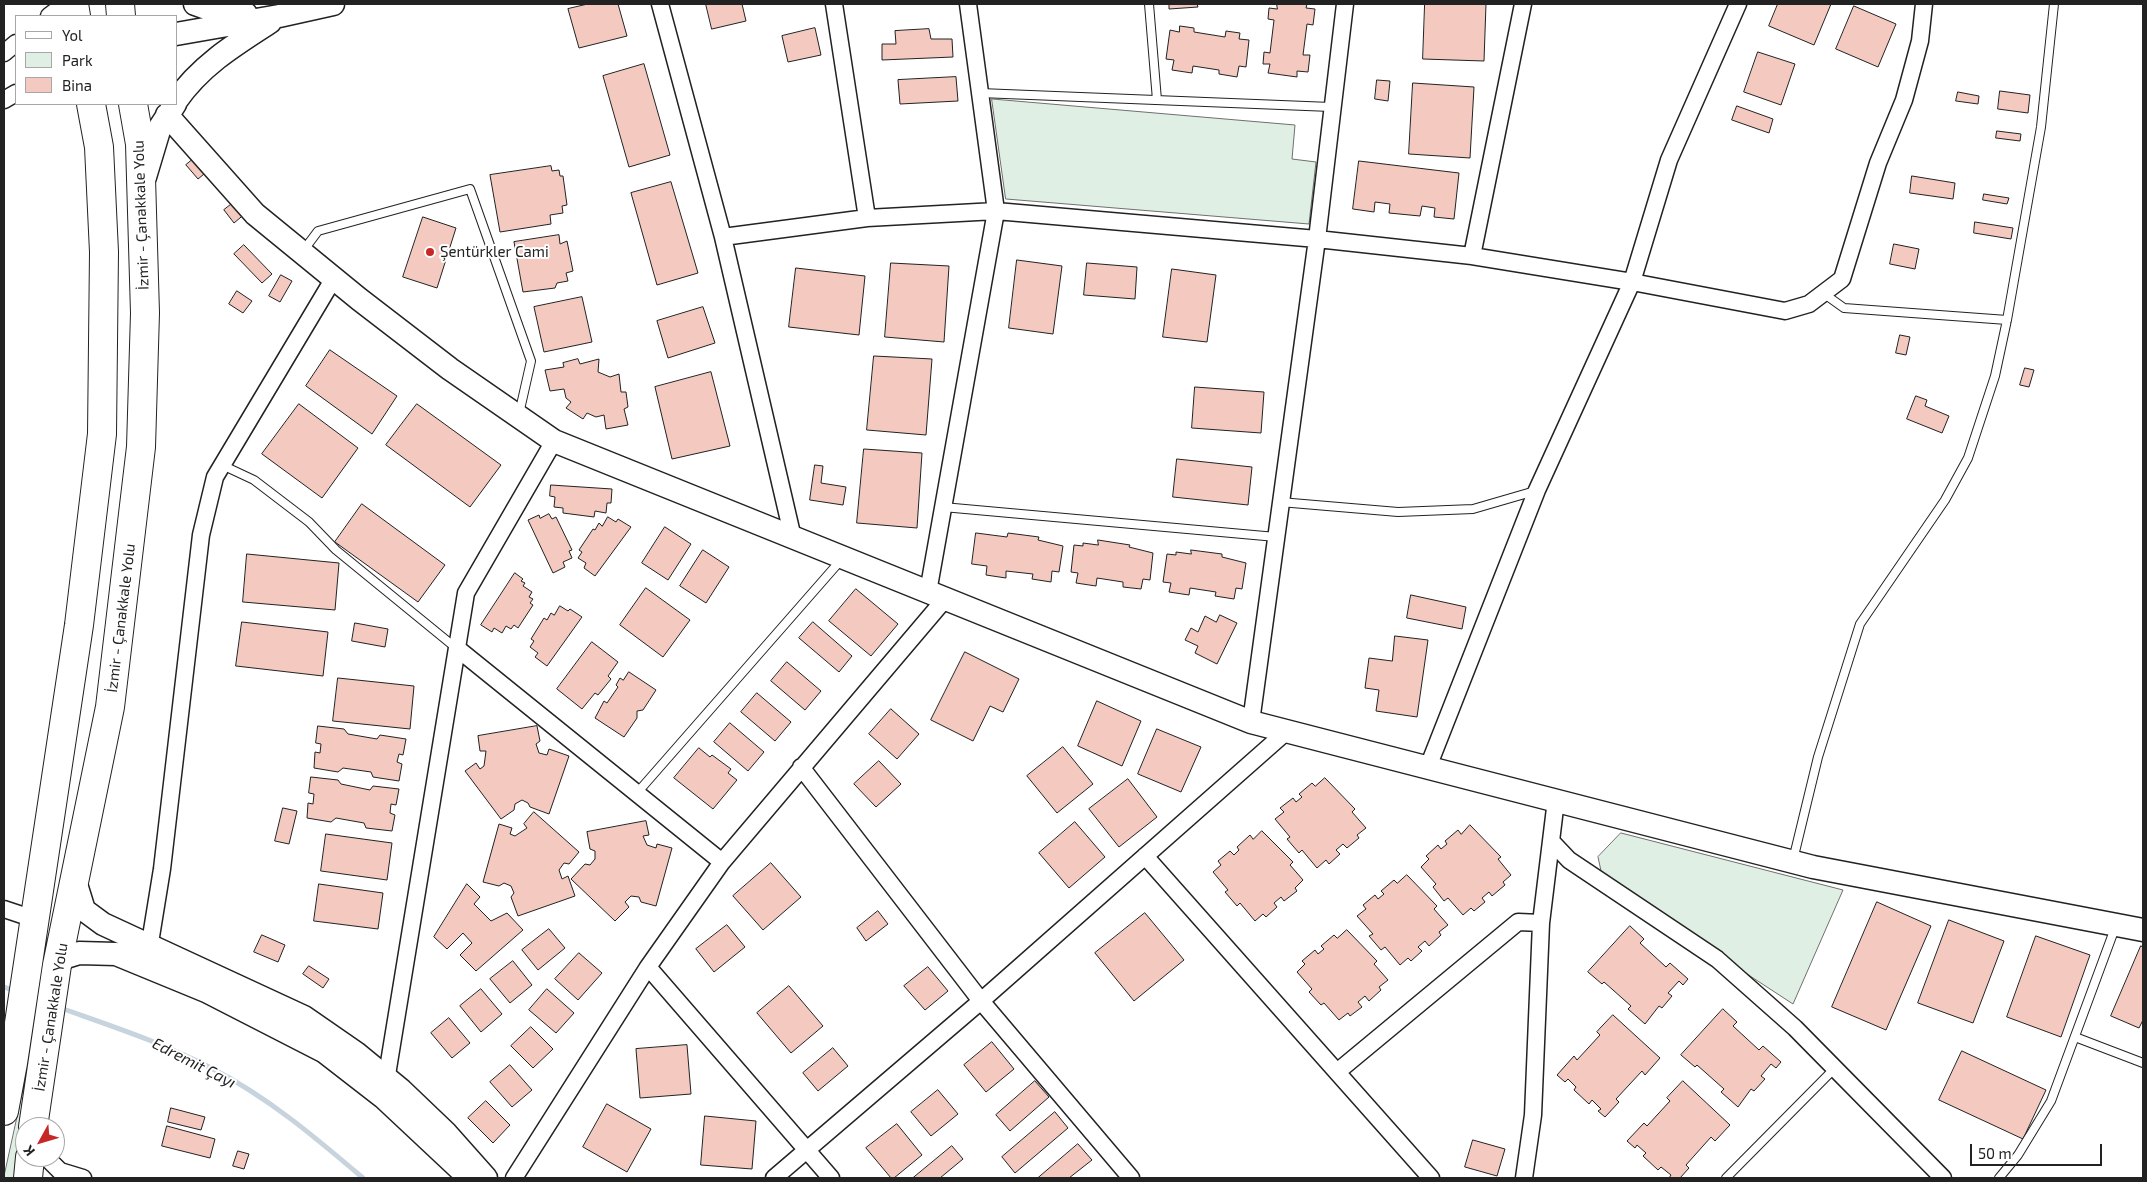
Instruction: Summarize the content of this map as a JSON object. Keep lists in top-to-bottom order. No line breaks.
{"streets":{"highway":["İzmir - Çanakkale Yolu"]},"water":["Edremit Çayı"],"places":["Şentürkler Cami"],"legend":["Yol","Park","Bina"],"scale_bar":"50 m","north":"bottom left"}
